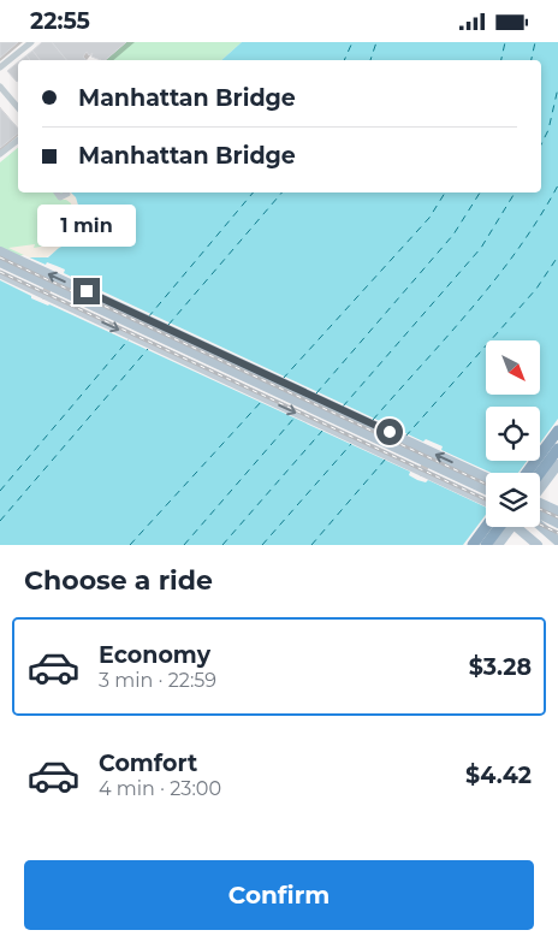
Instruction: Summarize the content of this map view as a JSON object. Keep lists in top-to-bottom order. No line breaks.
{"north":"bottom right","page":{"status":"22:55","banner":["Manhattan Bridge","Manhattan Bridge"],"bubble":"1 min","heading":"Choose a ride","list":[{"name":"Economy","note":"3 min · 22:59","value":"$3.28"},{"name":"Comfort","note":"4 min · 23:00","value":"$4.42"}],"buttons":"Confirm"}}
